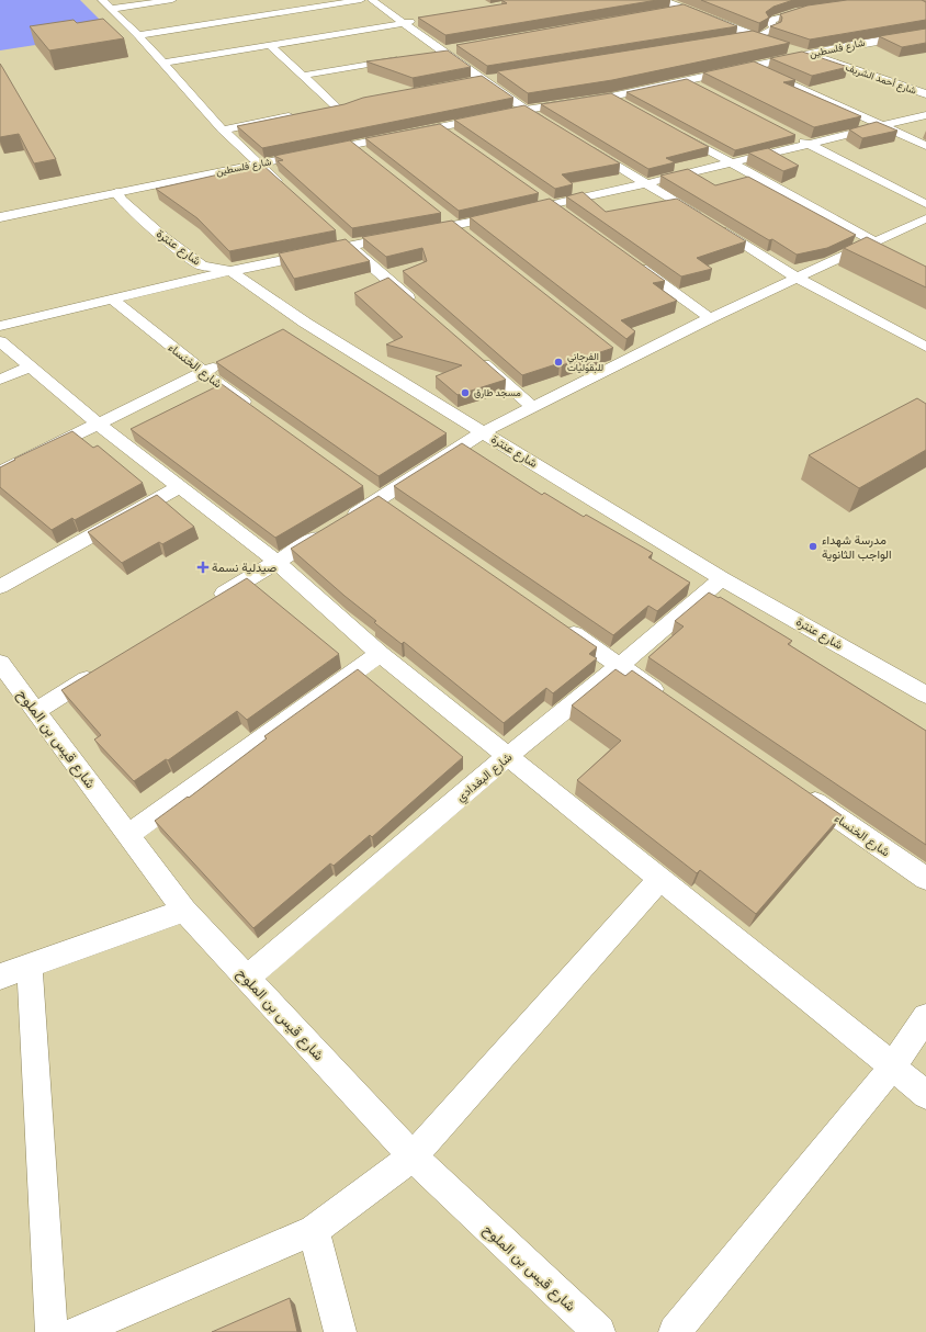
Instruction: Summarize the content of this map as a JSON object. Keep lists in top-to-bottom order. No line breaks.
{"streets":{"street":["شارع فلسطين","شارع أحمد الشريف","شارع عنترة","شارع الخنساء","شارع قيس بن الملوح","شارع البغدادي"]},"crossings":[["شارع فلسطين","شارع أحمد الشريف"],["شارع فلسطين","شارع عنترة"],["شارع عنترة","شارع البغدادي"],["شارع قيس بن الملوح","شارع البغدادي"]],"places":{"other":["الفرجاني للبقوليات","مسجد طارق","مدرسة شهداء الواجب الثانوية"],"health":["صيدلية نسمة"]}}
